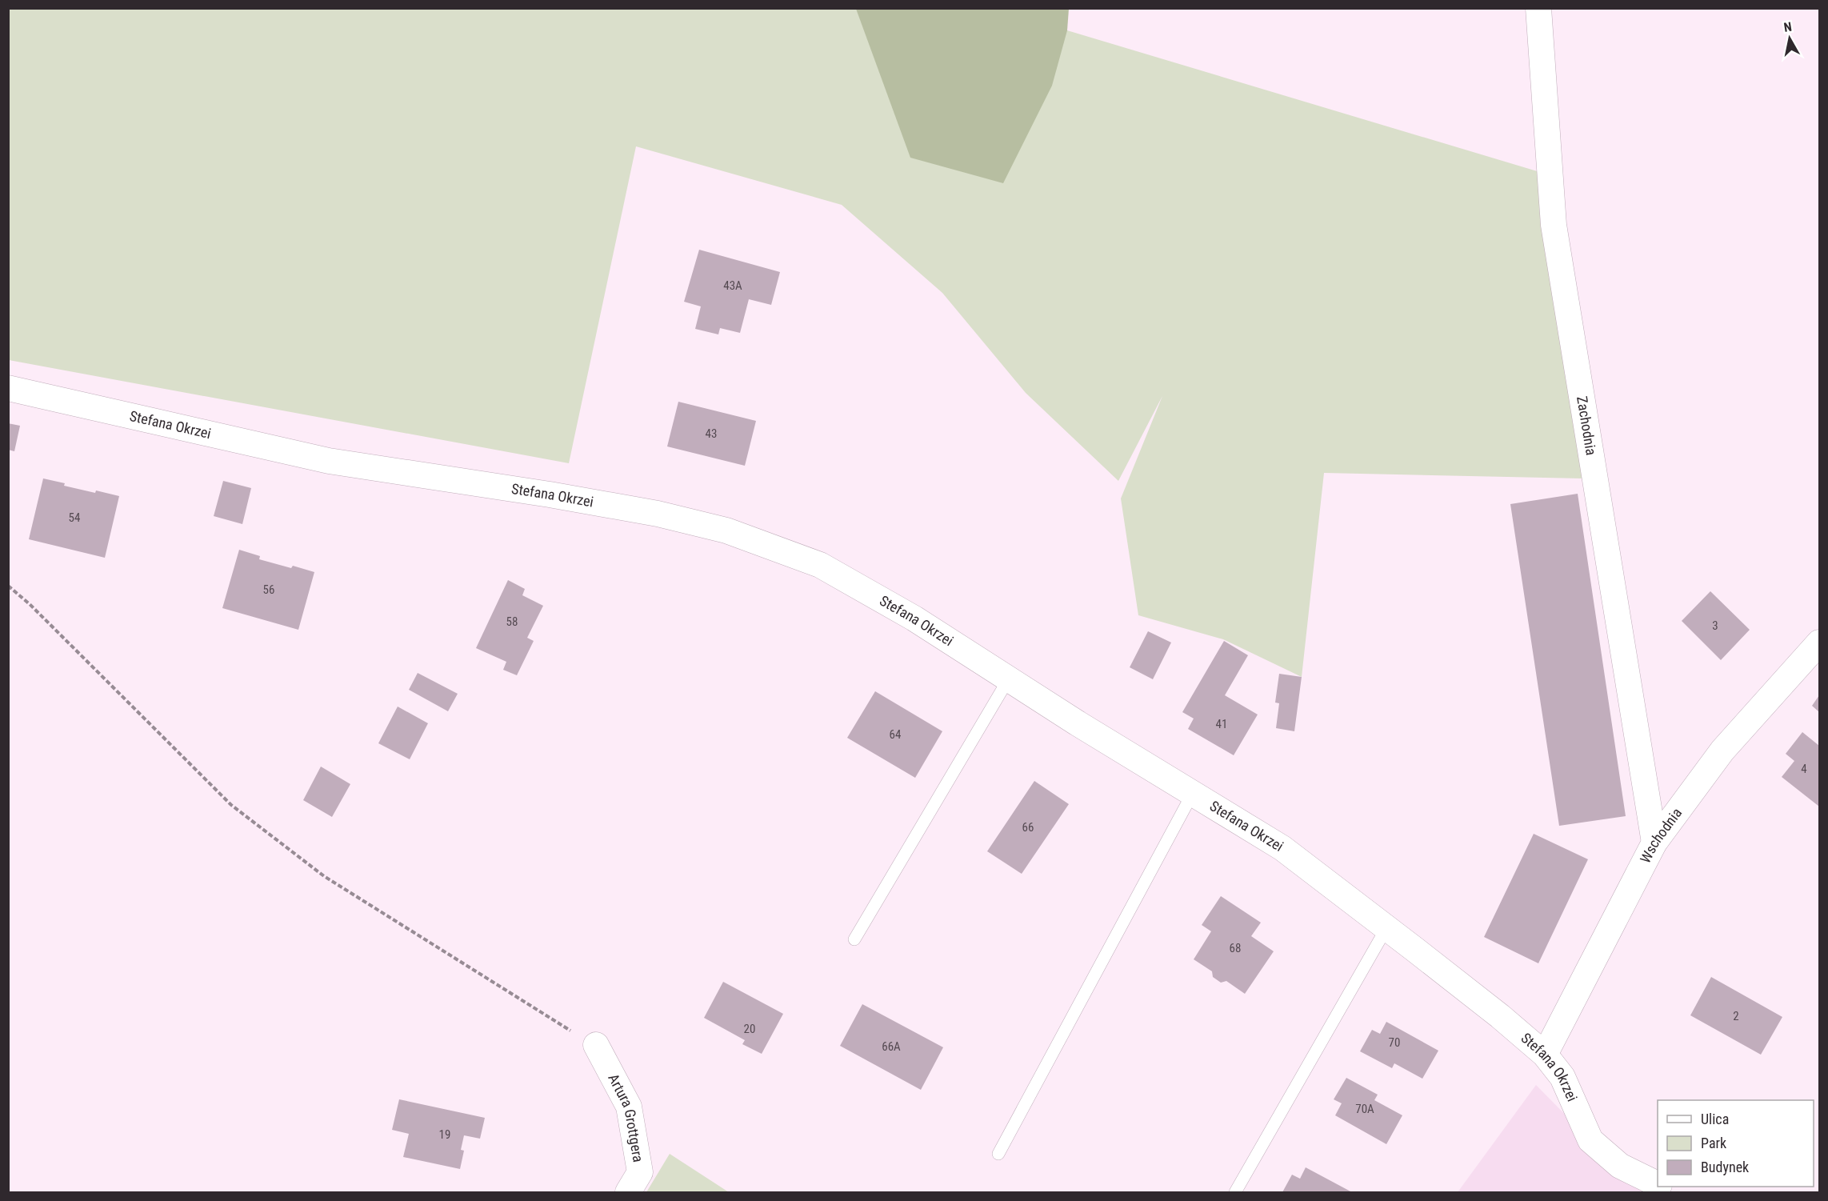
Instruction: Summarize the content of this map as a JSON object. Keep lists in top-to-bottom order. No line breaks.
{"streets":{"street":["Stefana Okrzei","Zachodnia","Wschodnia","Artura Grottgera"]},"crossings":[["Stefana Okrzei","Wschodnia"],["Zachodnia","Wschodnia"]],"house_numbers":["43A","43","54","56","58","3","41","64","4","66","68","2","20","70","66A","70A","19"],"legend":["Ulica","Park","Budynek"],"north":"top"}
